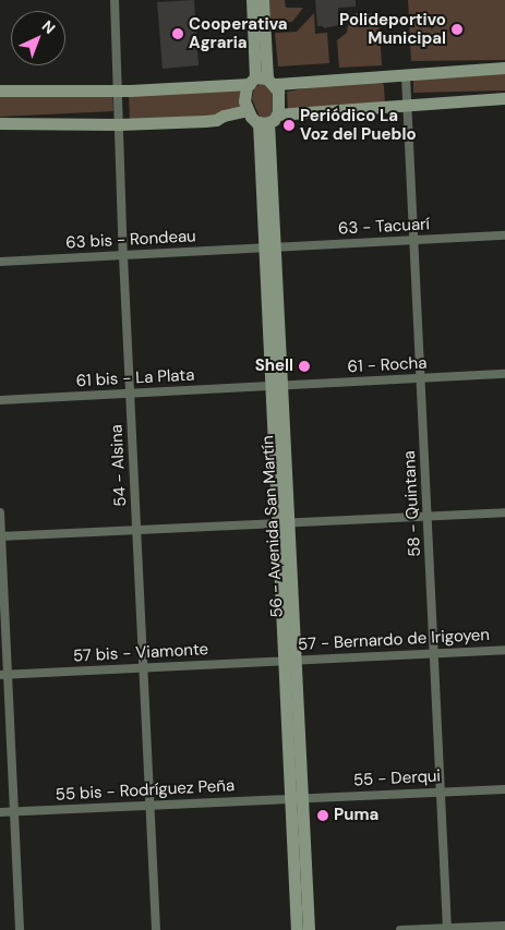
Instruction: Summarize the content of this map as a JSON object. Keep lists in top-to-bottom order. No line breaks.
{"streets":{"main road":["56 - Avenida San Martín"],"street":["63 - Tacuarí","63 bis - Rondeau","61 - Rocha","61 bis - La Plata","54 - Alsina","58 - Quintana","57 - Bernardo de Irigoyen","57 bis - Viamonte","55 - Derqui","55 bis - Rodríguez Peña"]},"crossings":[["63 - Tacuarí","63 bis - Rondeau"],["63 - Tacuarí","58 - Quintana"],["63 - Tacuarí","56 - Avenida San Martín"],["63 bis - Rondeau","54 - Alsina"],["63 bis - Rondeau","56 - Avenida San Martín"],["61 - Rocha","61 bis - La Plata"],["61 - Rocha","58 - Quintana"],["61 - Rocha","56 - Avenida San Martín"],["61 bis - La Plata","54 - Alsina"],["61 bis - La Plata","56 - Avenida San Martín"],["54 - Alsina","57 bis - Viamonte"],["54 - Alsina","55 bis - Rodríguez Peña"],["58 - Quintana","57 - Bernardo de Irigoyen"],["58 - Quintana","55 - Derqui"],["56 - Avenida San Martín","57 - Bernardo de Irigoyen"],["56 - Avenida San Martín","57 bis - Viamonte"],["56 - Avenida San Martín","55 - Derqui"],["56 - Avenida San Martín","55 bis - Rodríguez Peña"],["57 - Bernardo de Irigoyen","57 bis - Viamonte"],["55 - Derqui","55 bis - Rodríguez Peña"]],"places":["Polideportivo Municipal","Cooperativa Agraria","Periódico La Voz del Pueblo","Shell","Puma"],"north":"top right"}
